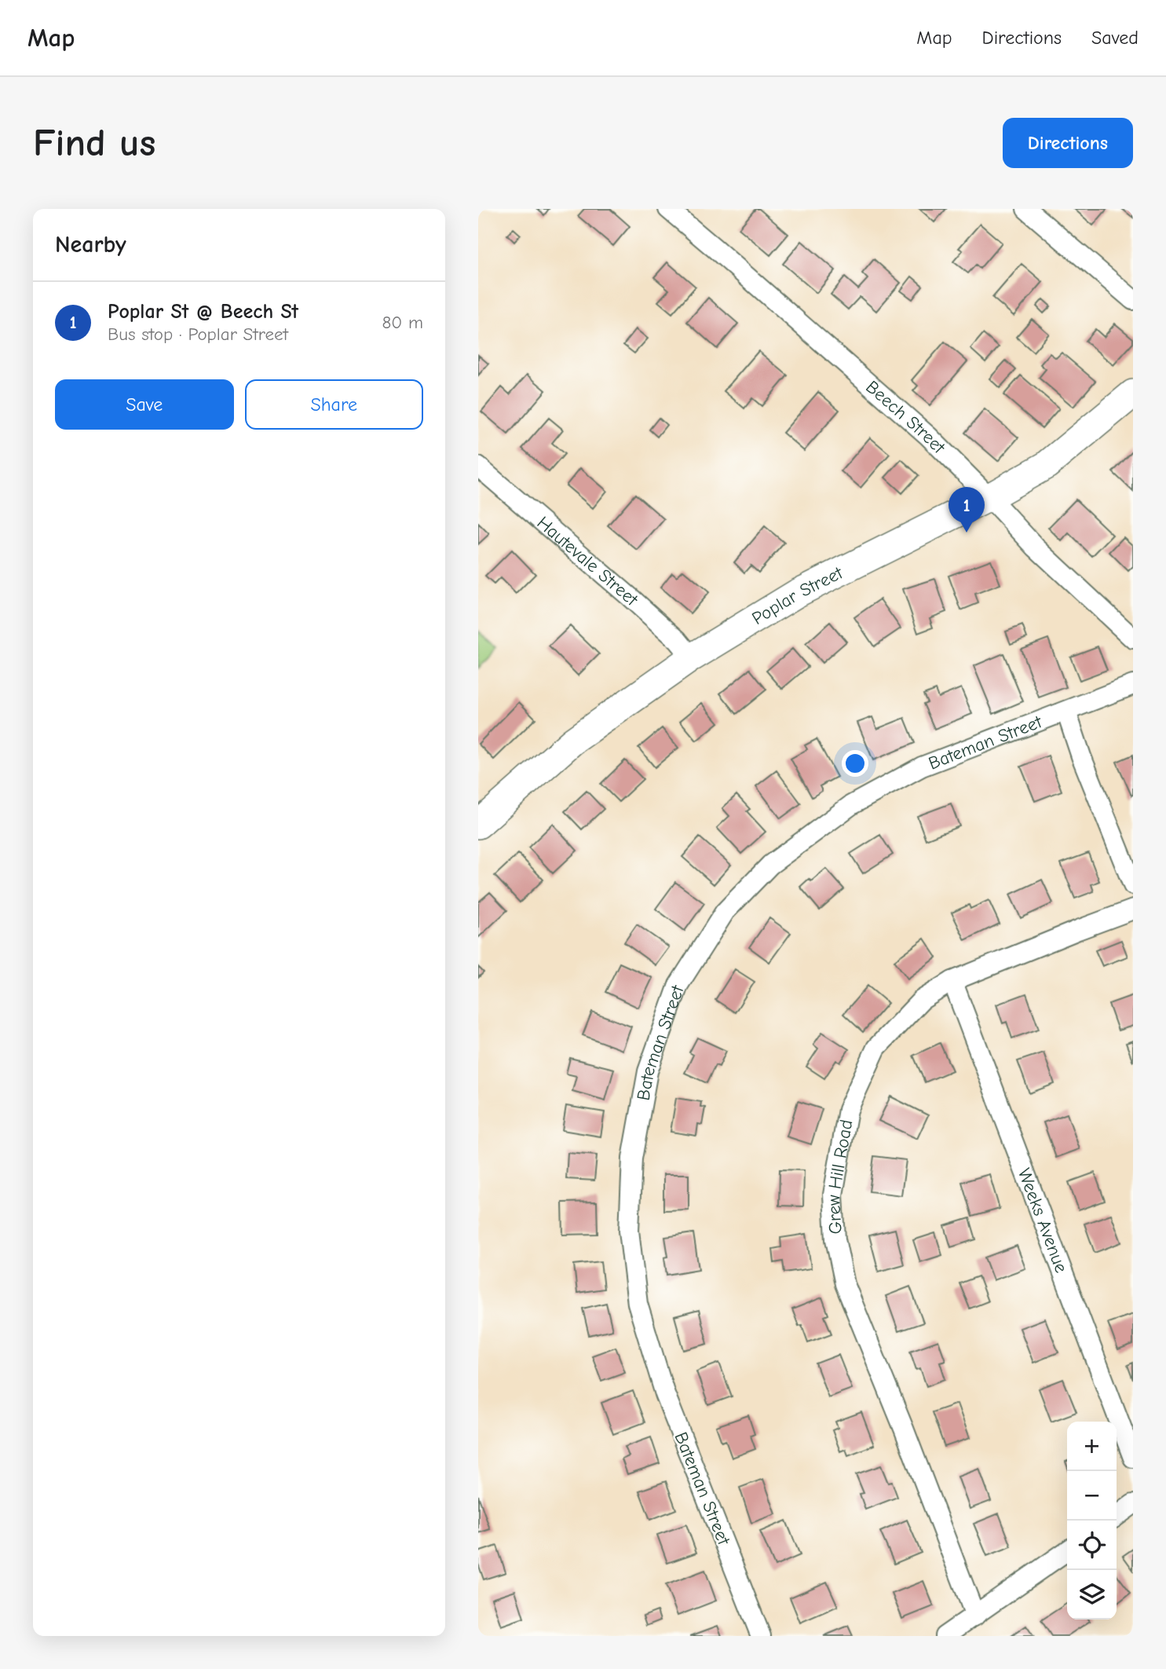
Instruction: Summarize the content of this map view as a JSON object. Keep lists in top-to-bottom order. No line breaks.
{"streets":{"street":["Beech Street","Hautevale Street","Poplar Street","Bateman Street","Grew Hill Road","Weeks Avenue"]},"crossings":[["Beech Street","Poplar Street"],["Hautevale Street","Poplar Street"],["Grew Hill Road","Weeks Avenue"]],"page":{"header":"Map","nav":["Map","Directions","Saved"],"buttons":["Directions",["Save","Share"]],"title":"Find us","heading":"Nearby","list":[{"mark":"1","name":"Poplar St @ Beech St","note":"Bus stop · Poplar Street","value":"80 m"}],"pins":"1","map_buttons":["+","−"]}}
